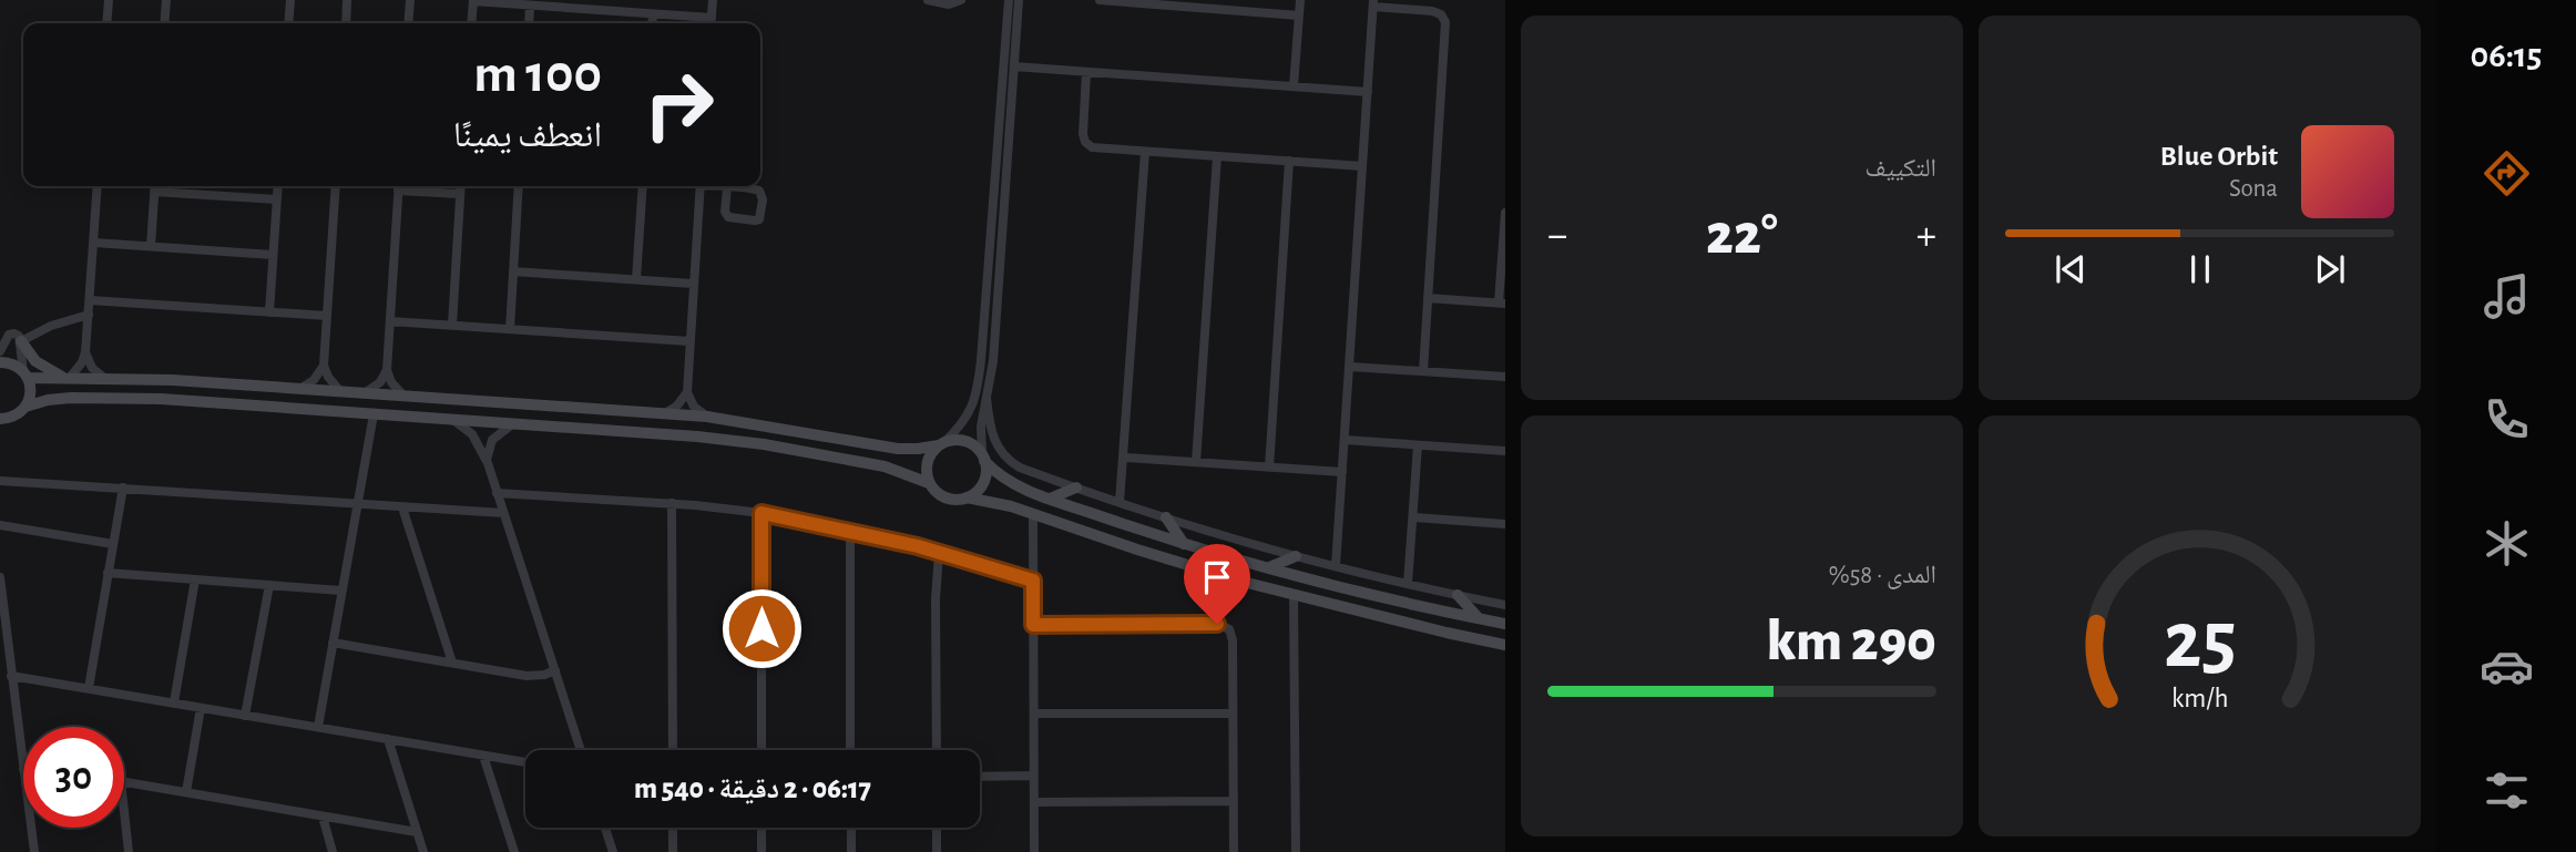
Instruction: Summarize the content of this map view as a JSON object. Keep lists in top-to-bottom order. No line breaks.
{"page":{"tabs":"06:15","tile":["التكييف",["المدى · 58%","290 km"]],"turn":["100 m","انعطف يمينًا"],"song":["Blue Orbit","Sona"],"heat":["−","22°","+"],"limit":"30","trip":"06:17 · 2 دقيقة · 540 m","gauge":["25","km/h"]}}
